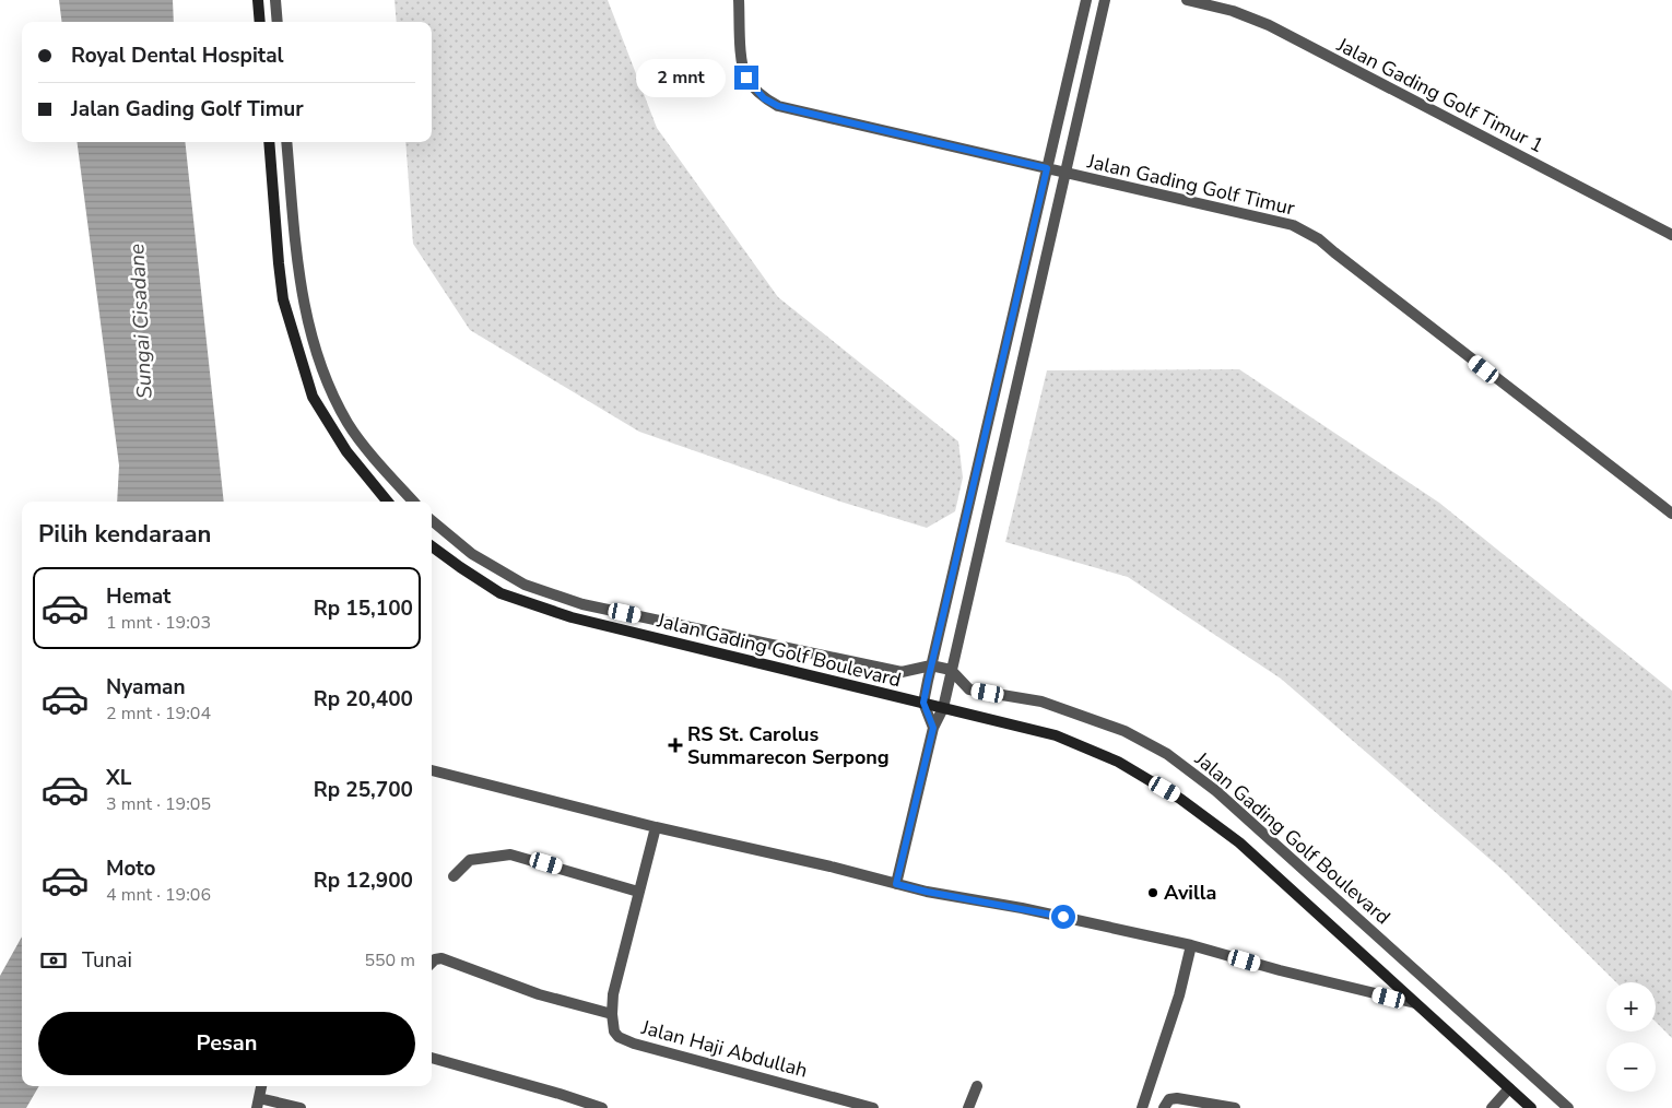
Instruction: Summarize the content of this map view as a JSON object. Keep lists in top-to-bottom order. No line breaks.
{"streets":{"main road":["Jalan Gading Golf Boulevard"],"street":["Jalan Gading Golf Timur 1","Jalan Gading Golf Timur","Jalan Haji Abdullah"]},"crossings":[["Jalan Gading Golf Timur","Jalan Gading Golf Boulevard"]],"water":["Sungai Cisadane"],"places":{"health":["RS St. Carolus Summarecon Serpong"],"other":["Avilla"]},"page":{"banner":["Royal Dental Hospital","Jalan Gading Golf Timur"],"bubble":"2 mnt","heading":"Pilih kendaraan","list":[{"name":"Hemat","note":"1 mnt · 19:03","value":"Rp 15,100"},{"name":"Nyaman","note":"2 mnt · 19:04","value":"Rp 20,400"},{"name":"XL","note":"3 mnt · 19:05","value":"Rp 25,700"},{"name":"Moto","note":"4 mnt · 19:06","value":"Rp 12,900"}],"pay":["Tunai","550 m"],"map_buttons":["+","−"],"buttons":"Pesan"}}
